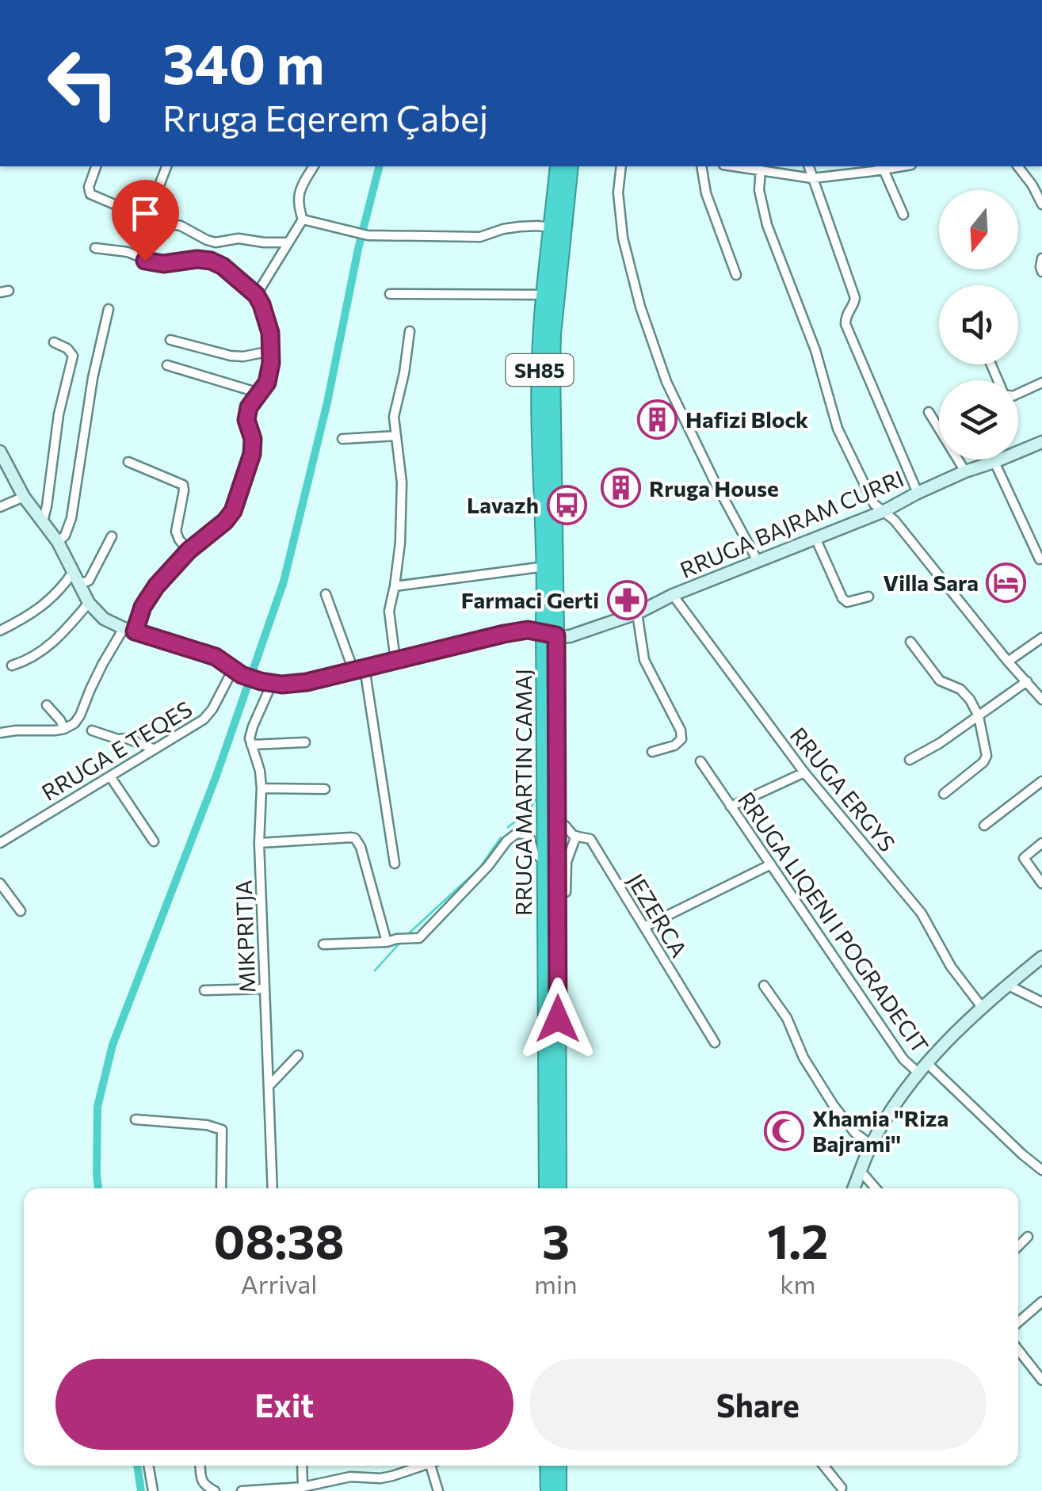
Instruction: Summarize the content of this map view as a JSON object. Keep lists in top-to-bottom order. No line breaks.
{"streets":{"highway":["SH85","RRUGA MARTIN CAMAJ"],"main road":["RRUGA BAJRAM CURRI"],"street":["RRUGA E TEQES","RRUGA ERGYS","JEZERCA","RRUGA LIQENI I POGRADECIT","MIKPRITJA"]},"crossings":[["RRUGA BAJRAM CURRI","RRUGA ERGYS"],["RRUGA BAJRAM CURRI","RRUGA MARTIN CAMAJ"],["RRUGA BAJRAM CURRI","MIKPRITJA"],["RRUGA MARTIN CAMAJ","JEZERCA"]],"places":{"building":["Hafizi Block","Rruga House"],"bus stop":["Lavazh"],"hotel":["Villa Sara"],"pharmacy":["Farmaci Gerti"],"mosque":["Xhamia ''Riza Bajrami''"]},"north":"bottom","page":{"turn":["340 m","Rruga Eqerem Çabej"],"eta":["08:38","Arrival","3","min","1.2","km"],"buttons":["Exit","Share"]}}
